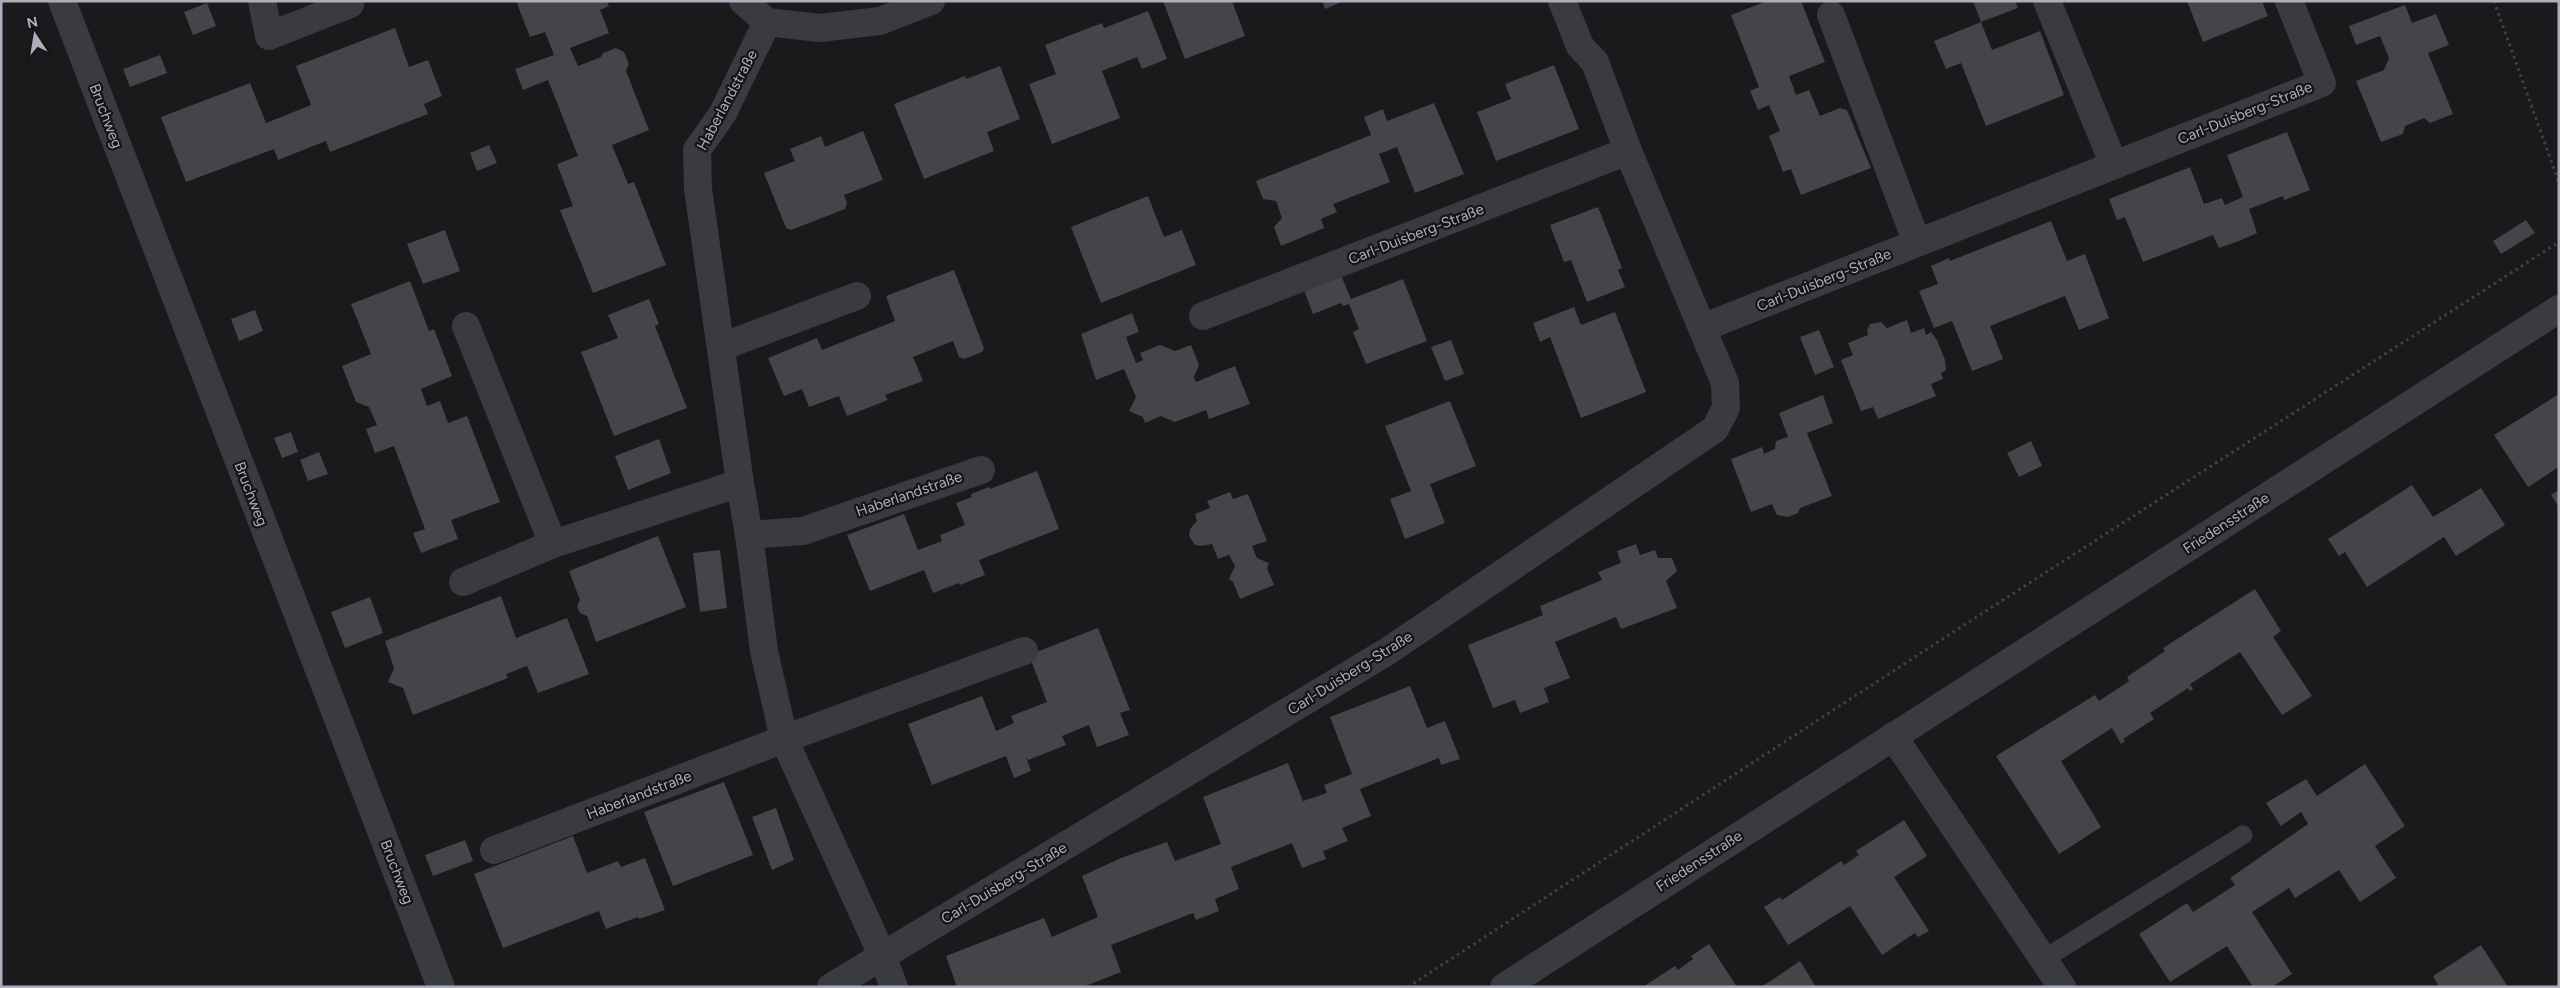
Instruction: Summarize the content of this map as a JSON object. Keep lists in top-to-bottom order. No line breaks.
{"streets":{"street":["Haberlandstraße","Carl-Duisberg-Straße","Bruchweg","Friedensstraße"]},"crossings":[["Haberlandstraße","Carl-Duisberg-Straße"]],"north":"top"}
